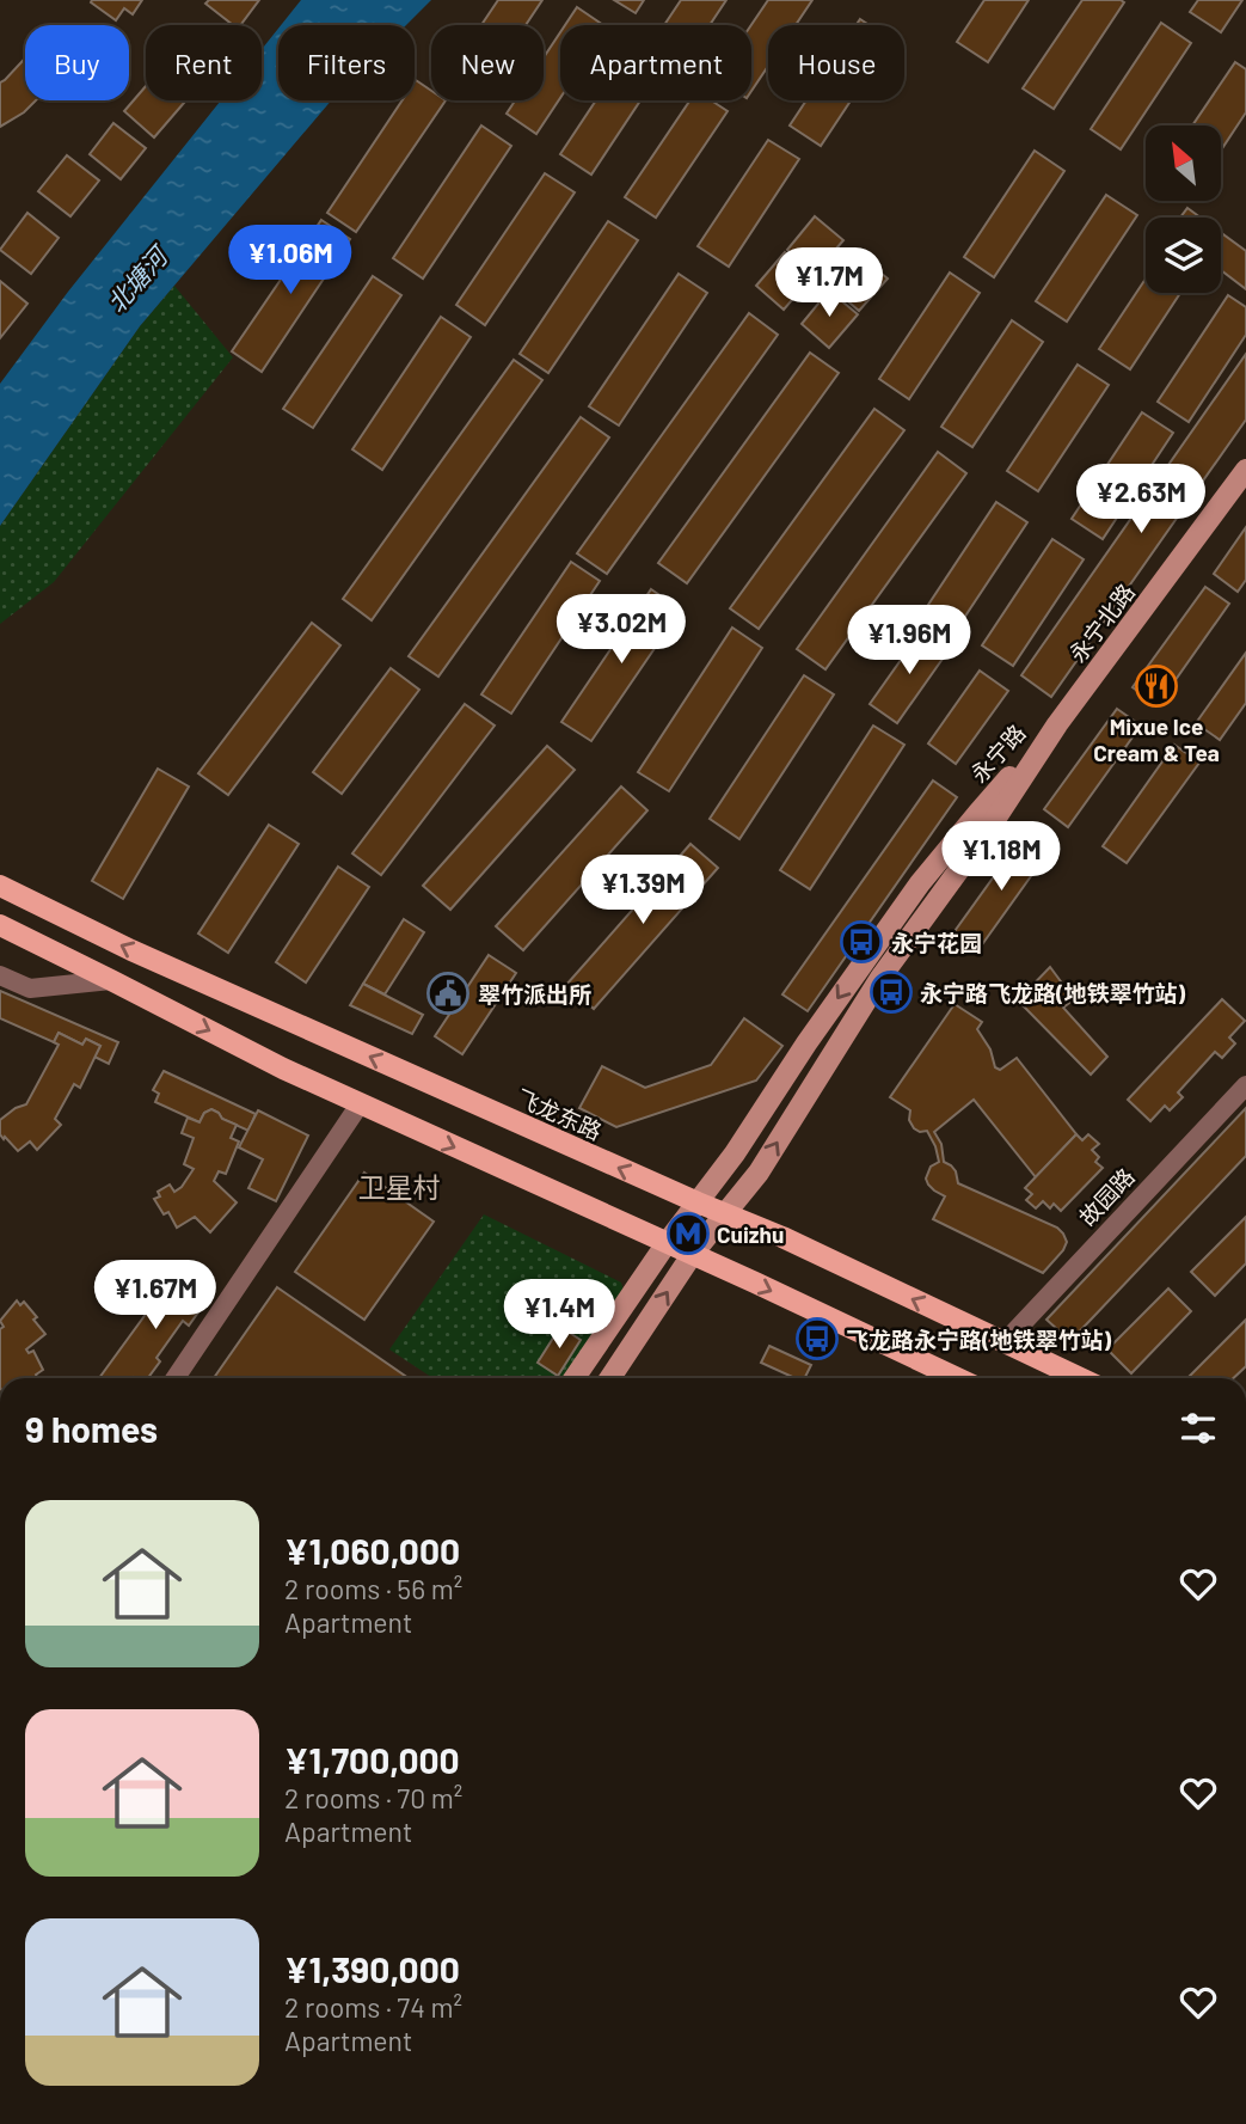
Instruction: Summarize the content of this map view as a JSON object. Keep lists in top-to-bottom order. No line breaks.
{"streets":{"main road":["永宁北路","永宁路","飞龙东路"],"street":["故园路"]},"crossings":[["永宁北路","永宁路"],["永宁路","飞龙东路"],["飞龙东路","故园路"]],"districts":["卫星村"],"water":["北塘河"],"places":{"restaurant":["Mixue Ice Cream & Tea"],"bus stop":["永宁花园","永宁路飞龙路(地铁翠竹站)","飞龙路永宁路(地铁翠竹站)"],"public building":["翠竹派出所"],"metro station":["Cuizhu"]},"north":"top left","page":{"chip":["Buy","Rent","Filters","New","Apartment","House"],"price":["¥1.06M","¥1.7M","¥2.63M","¥3.02M","¥1.96M","¥1.18M","¥1.39M","¥1.67M","¥1.4M"],"heading":"9 homes","list":[{"name":"¥1,060,000","note":"2 rooms · 56 m² · Apartment"},{"name":"¥1,700,000","note":"2 rooms · 70 m² · Apartment"},{"name":"¥1,390,000","note":"2 rooms · 74 m² · Apartment"}]}}
